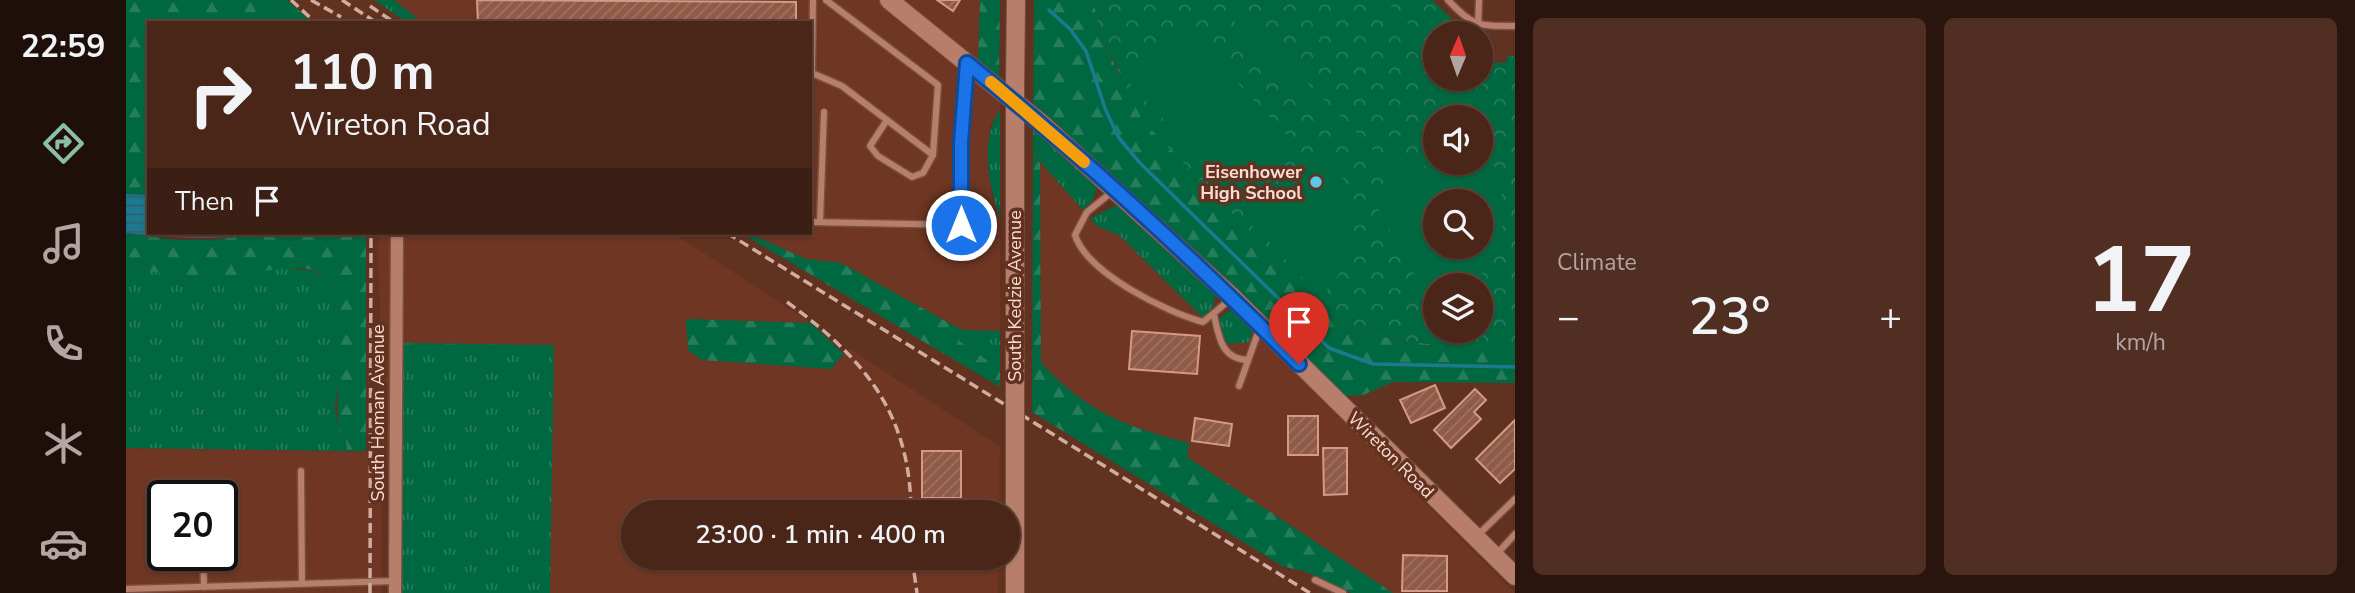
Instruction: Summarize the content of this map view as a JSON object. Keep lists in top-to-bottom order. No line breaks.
{"streets":{"street":["South Kedzie Avenue","South Homan Avenue","Wireton Road"]},"places":["Eisenhower High School"],"north":"top","page":{"tabs":"22:59","tile":["Climate",["17","km/h"]],"turn":["110 m","Wireton Road"],"then":"Then","heat":["−","23°","+"],"limit":"20","trip":"23:00 · 1 min · 400 m"}}
